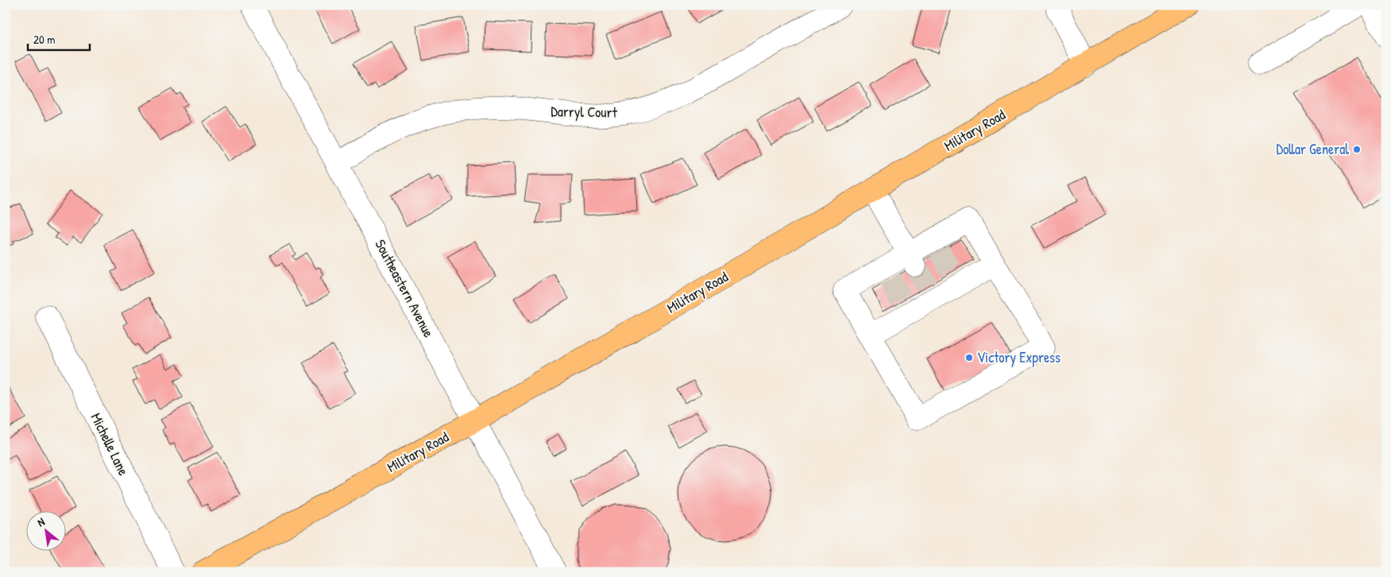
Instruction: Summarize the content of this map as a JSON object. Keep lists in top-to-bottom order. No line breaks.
{"streets":{"main road":["Military Road"],"street":["Darryl Court","Southeastern Avenue","Michelle Lane"]},"crossings":[["Darryl Court","Southeastern Avenue"],["Military Road","Southeastern Avenue"]],"places":["Dollar General","Victory Express"],"scale_bar":"20 m","north":"top left"}
